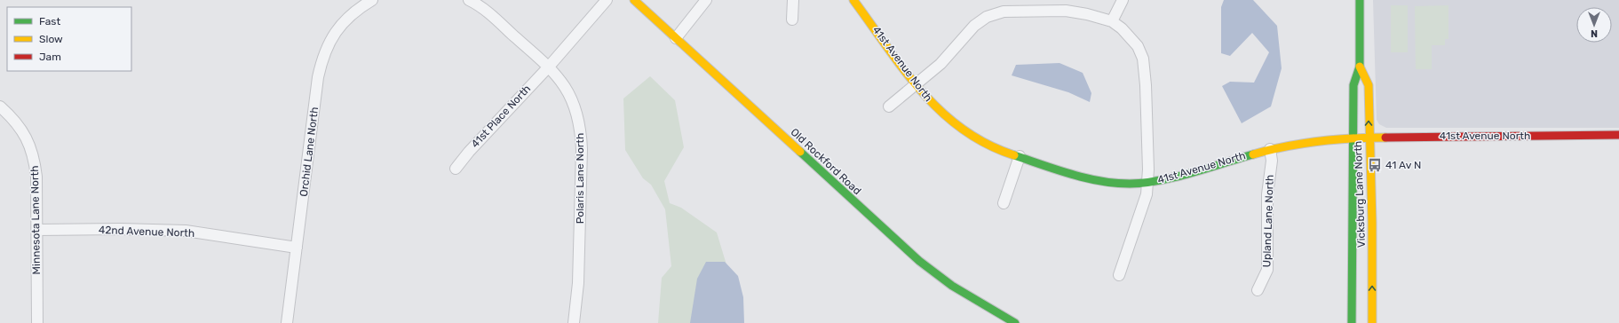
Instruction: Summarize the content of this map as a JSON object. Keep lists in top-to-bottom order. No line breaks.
{"streets":{"street":["41st Avenue North","41st Place North","Orchid Lane North","Old Rockford Road","Polaris Lane North","Vicksburg Lane North","Minnesota Lane North","Upland Lane North","42nd Avenue North"]},"crossings":[["41st Avenue North","Vicksburg Lane North"],["41st Avenue North","Upland Lane North"],["41st Place North","Polaris Lane North"],["Orchid Lane North","42nd Avenue North"],["Minnesota Lane North","42nd Avenue North"]],"places":{"bus stop":["41 Av N"]},"legend":["Fast","Slow","Jam"],"north":"bottom"}
